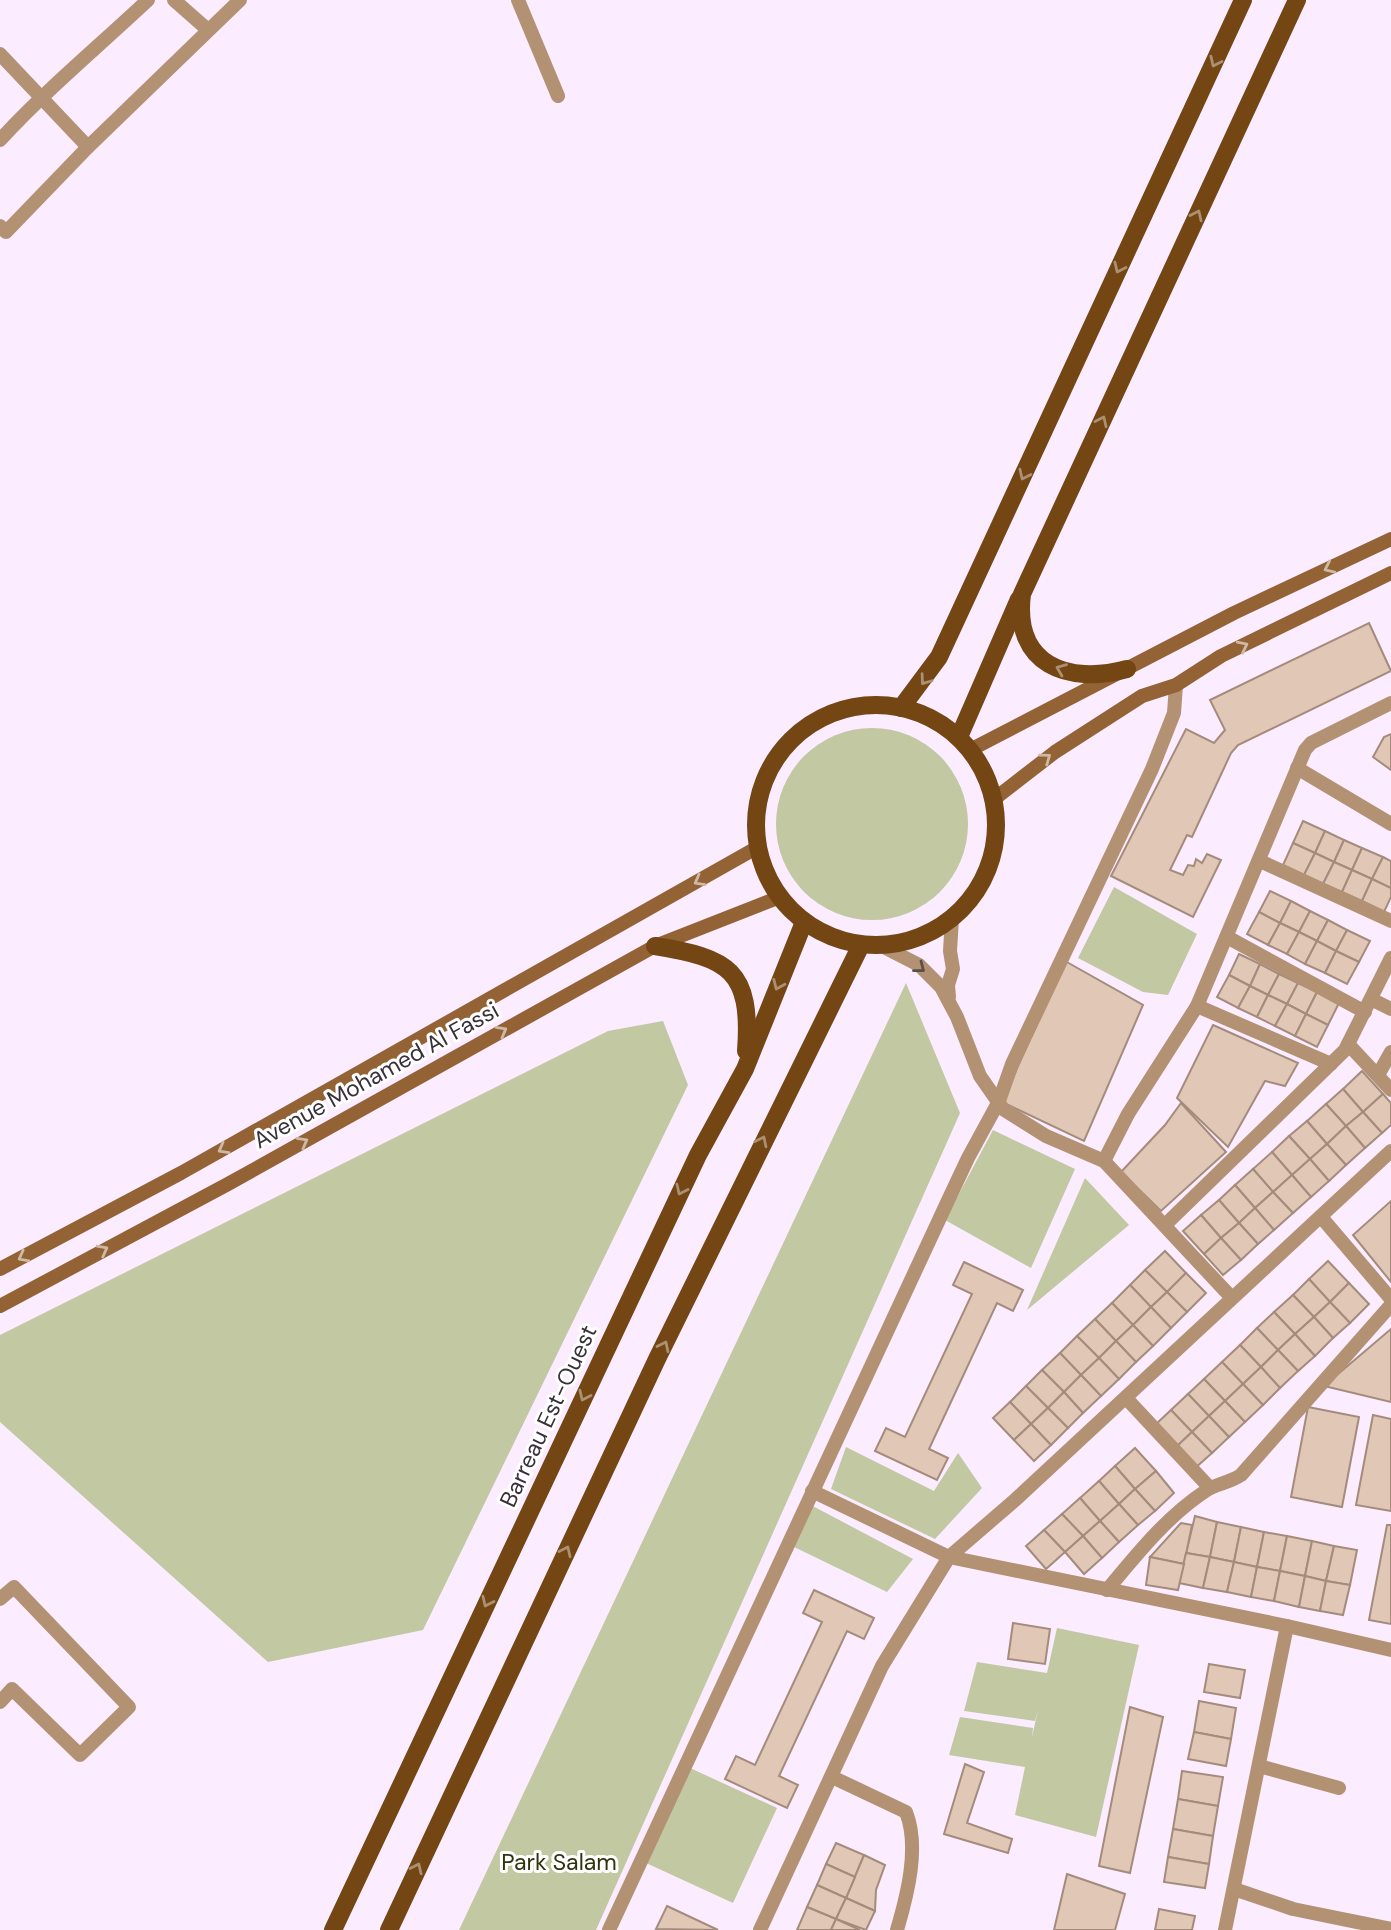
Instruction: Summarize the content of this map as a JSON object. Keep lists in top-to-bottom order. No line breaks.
{"streets":{"main road":["Barreau Est-Ouest"],"street":["Avenue Mohamed Al Fassi"]},"crossings":[["Avenue Mohamed Al Fassi","Barreau Est-Ouest"]],"parks":["Park Salam"]}
